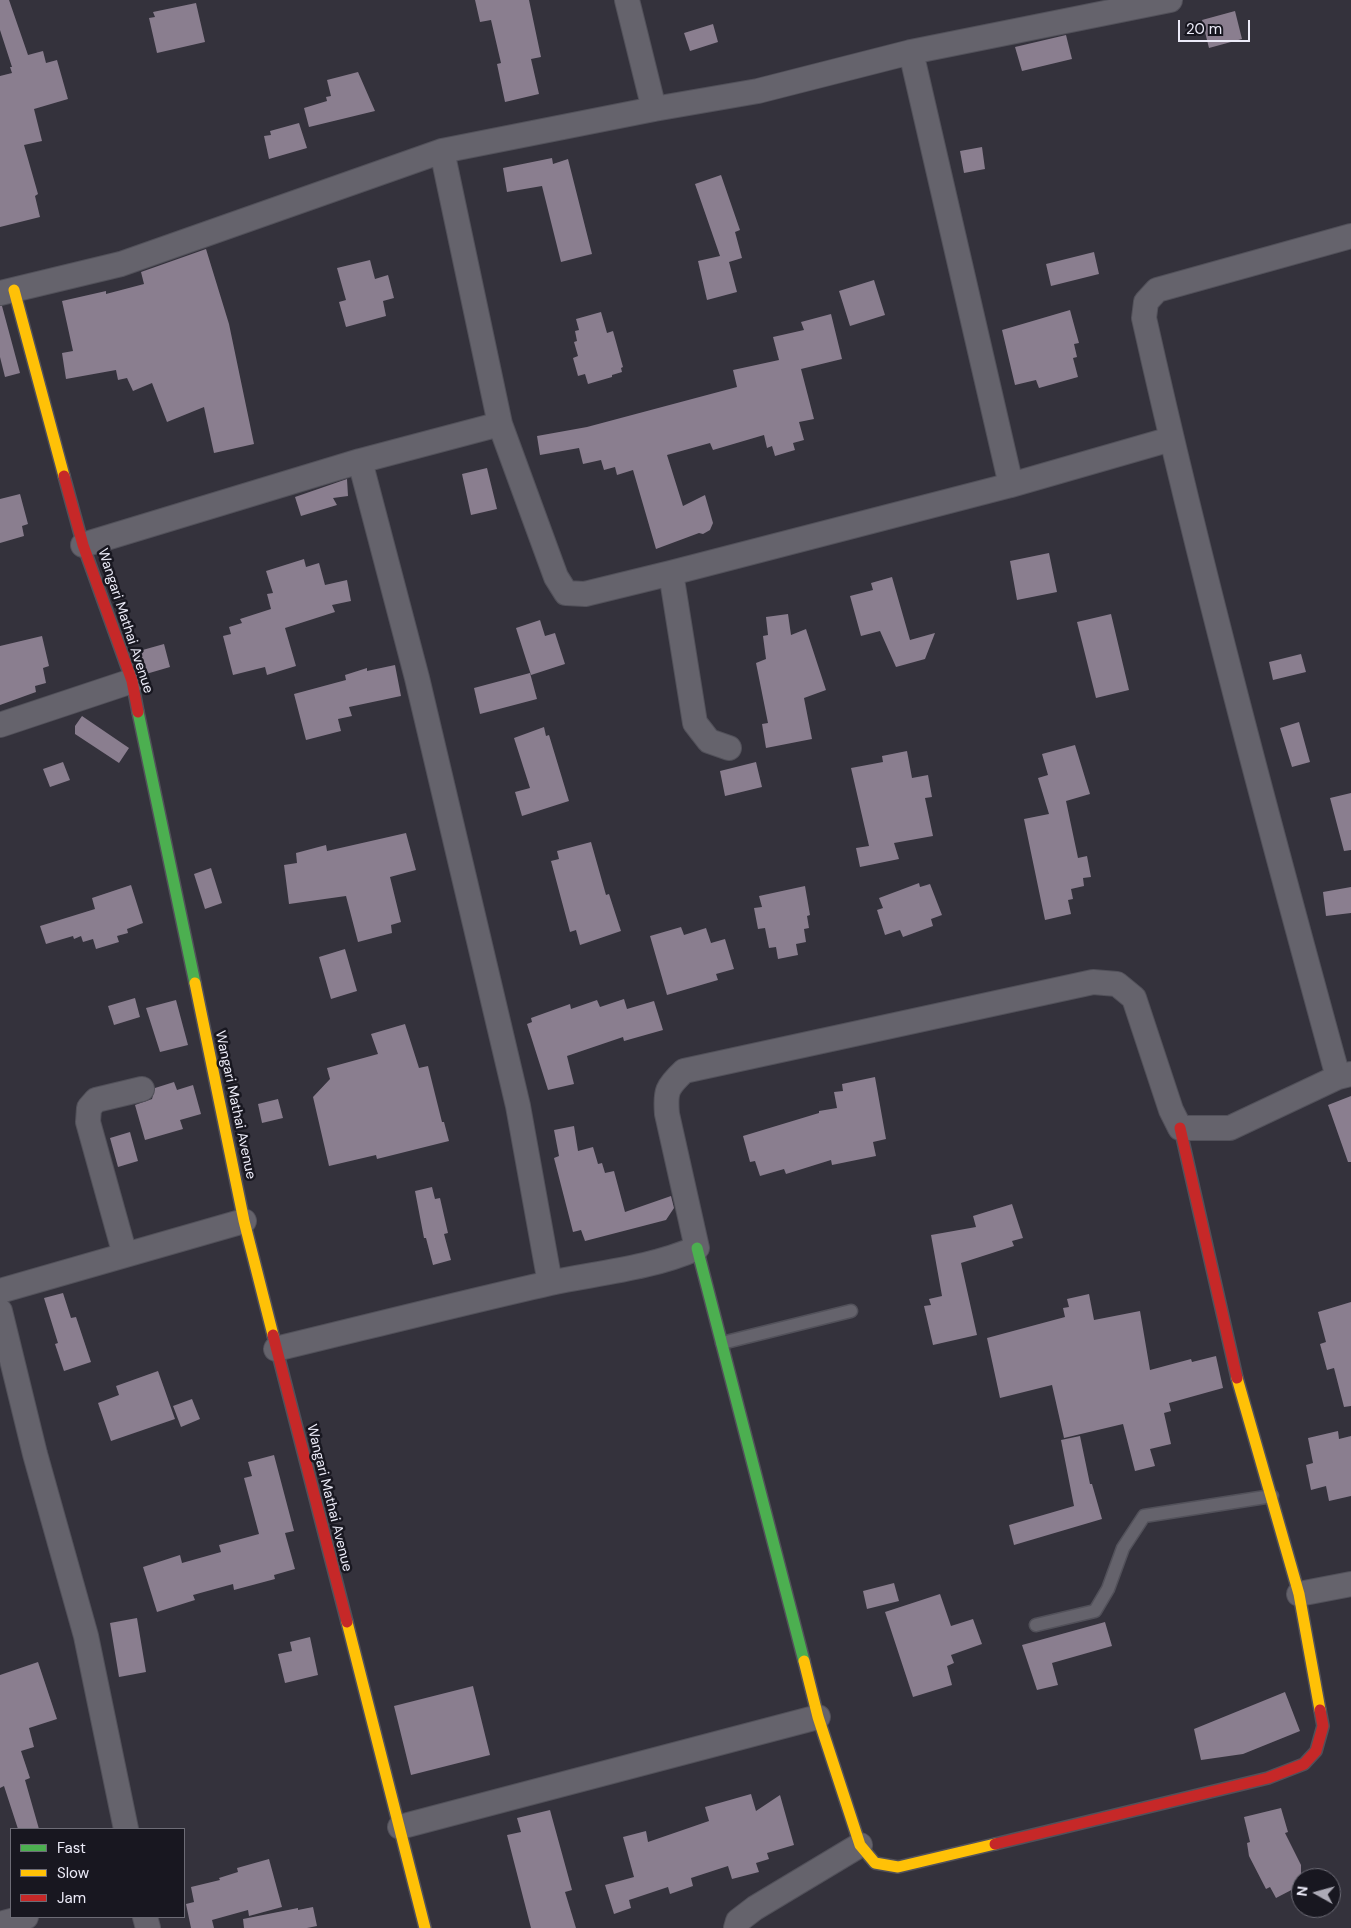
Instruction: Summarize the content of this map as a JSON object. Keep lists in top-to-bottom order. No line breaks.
{"streets":{"street":["Wangari Mathai Avenue"]},"legend":["Fast","Slow","Jam"],"scale_bar":"20 m","north":"left"}
